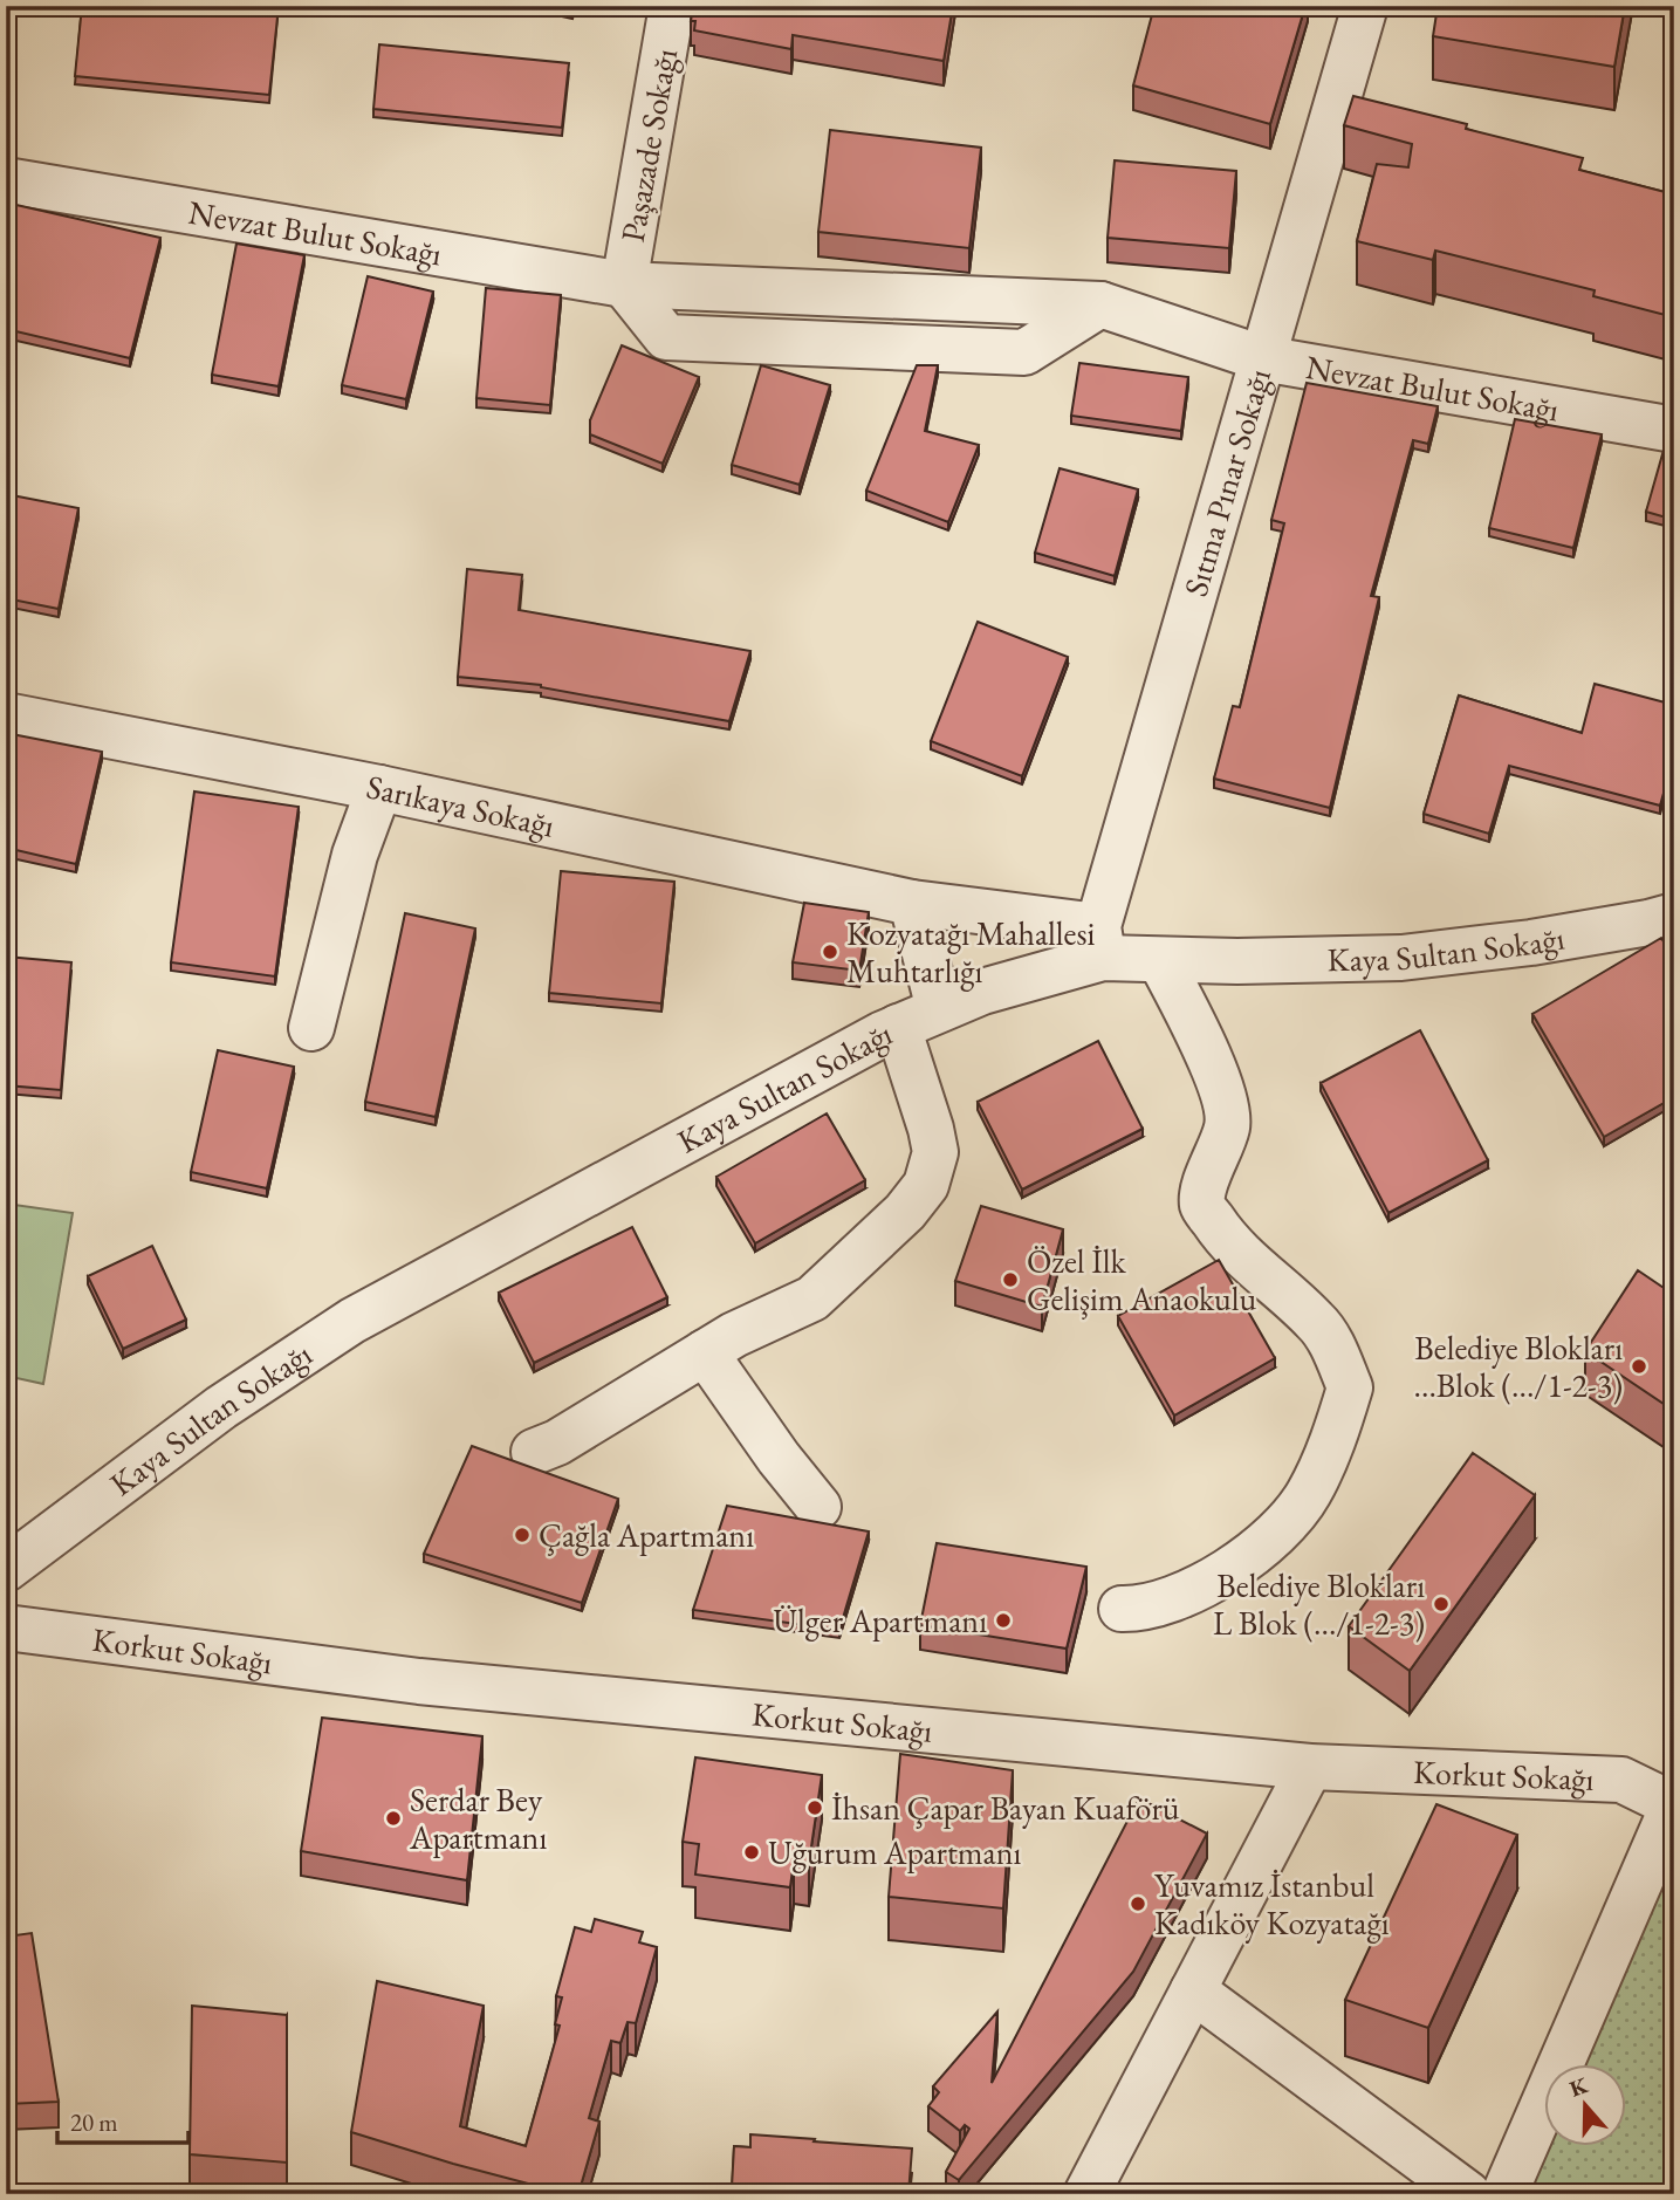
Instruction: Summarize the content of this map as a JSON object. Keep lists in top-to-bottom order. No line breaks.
{"streets":{"street":["Paşazade Sokağı","Nevzat Bulut Sokağı","Sıtma Pınar Sokağı","Sarıkaya Sokağı","Kaya Sultan Sokağı","Korkut Sokağı"]},"crossings":[["Paşazade Sokağı","Nevzat Bulut Sokağı"],["Nevzat Bulut Sokağı","Sıtma Pınar Sokağı"],["Sıtma Pınar Sokağı","Sarıkaya Sokağı"],["Sıtma Pınar Sokağı","Kaya Sultan Sokağı"],["Sarıkaya Sokağı","Kaya Sultan Sokağı"]],"places":["Kozyatağı Mahallesi Muhtarlığı","Özel İlk Gelişim Anaokulu","Belediye Blokları ...Blok (.../1-2-3)","Çağla Apartmanı","Belediye Blokları L Blok (.../1-2-3)","Ülger Apartmanı","İhsan Çapar Bayan Kuaförü","Serdar Bey Apartmanı","Uğurum Apartmanı","Yuvamız İstanbul Kadıköy Kozyatağı"],"scale_bar":"20 m","north":"top"}
